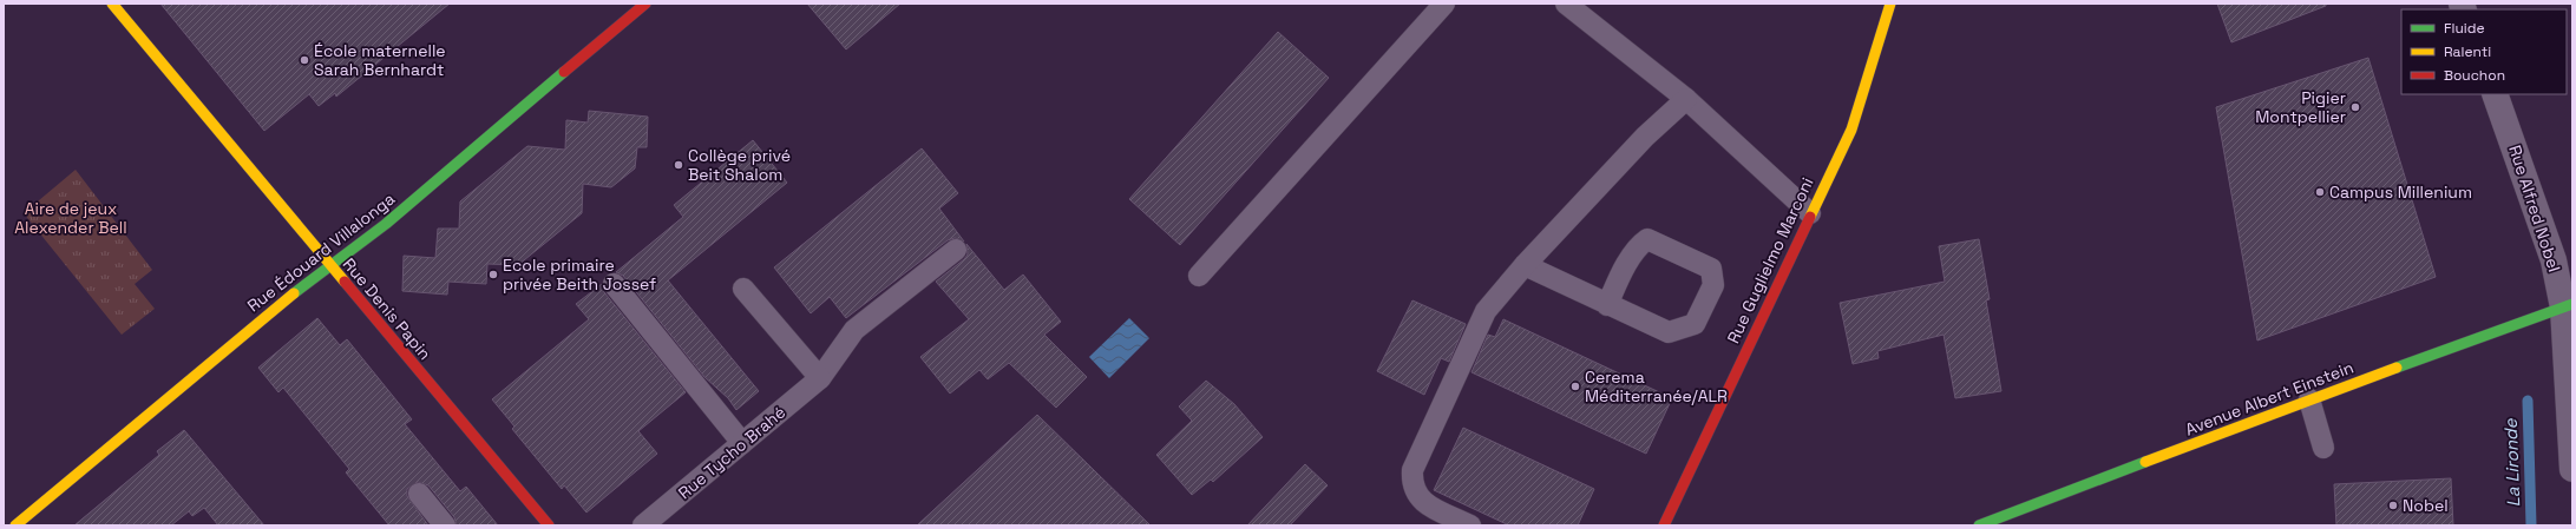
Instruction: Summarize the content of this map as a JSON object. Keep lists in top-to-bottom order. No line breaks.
{"streets":{"street":["Rue Alfred Nobel","Rue Édouard Villalonga","Rue Guglielmo Marconi","Rue Denis Papin","Avenue Albert Einstein"],"lane":["Rue Tycho Brahé"]},"crossings":[["Rue Alfred Nobel","Avenue Albert Einstein"],["Rue Édouard Villalonga","Rue Denis Papin"]],"water":["La Lironde"],"parks":["Aire de jeux Alexender Bell"],"places":["École maternelle Sarah Bernhardt","Pigier Montpellier","Collège privé Beit Shalom","Campus Millenium","Ecole primaire privée Beith Jossef","Cerema Méditerranée/ALR","Nobel"],"legend":["Fluide","Ralenti","Bouchon"]}
